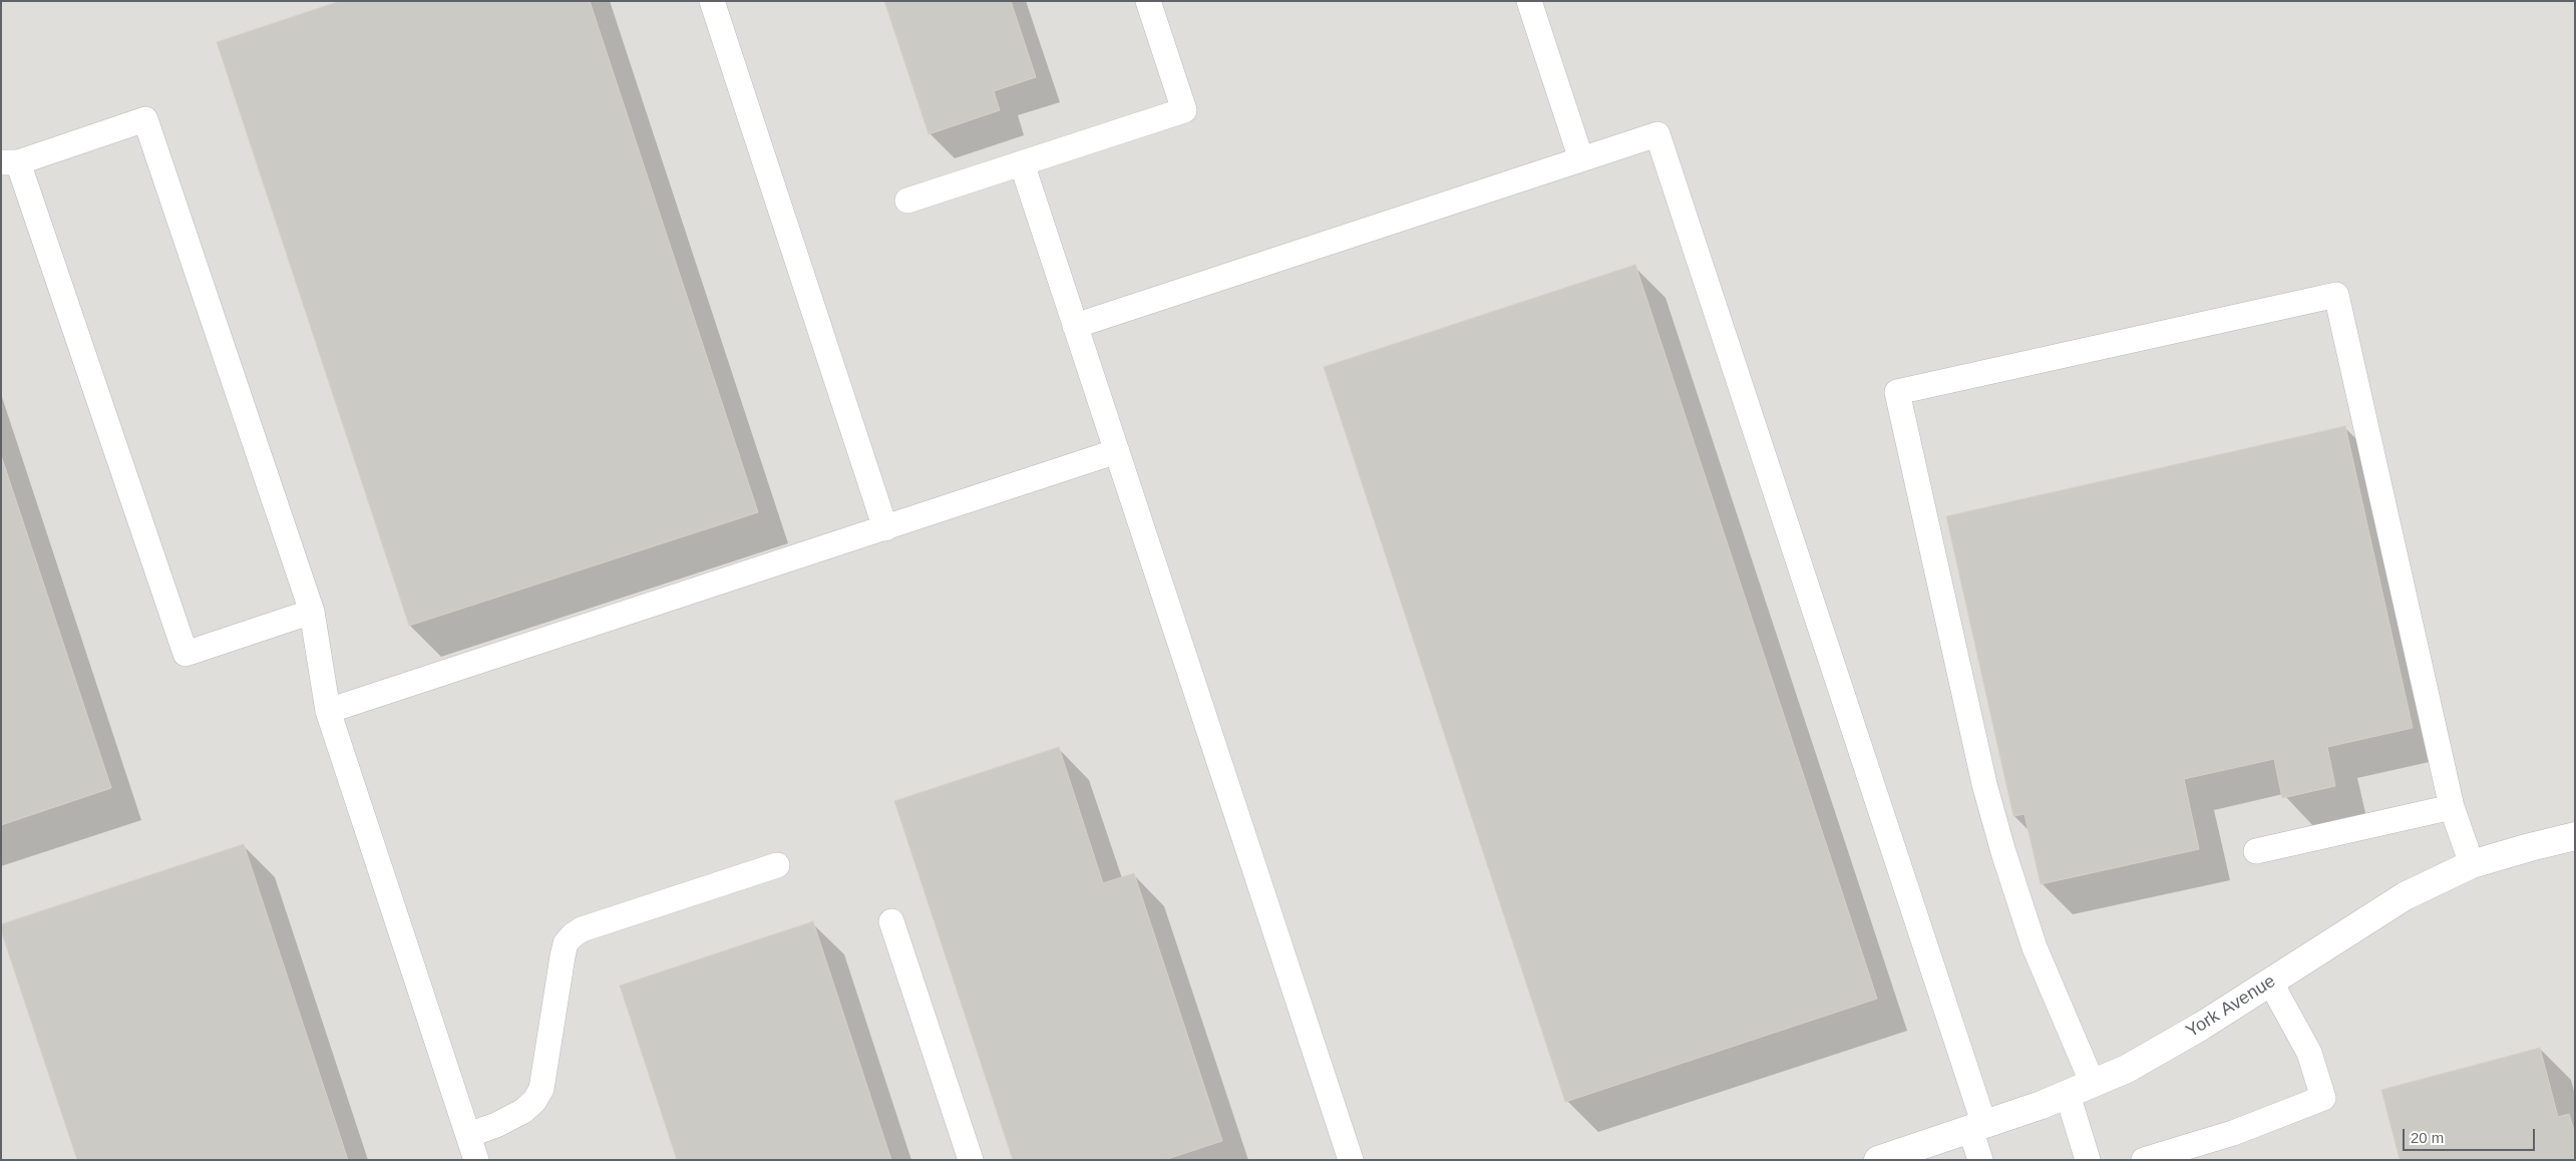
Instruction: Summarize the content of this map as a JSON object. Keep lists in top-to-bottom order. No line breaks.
{"streets":{"street":["York Avenue"]},"scale_bar":"20 m"}
